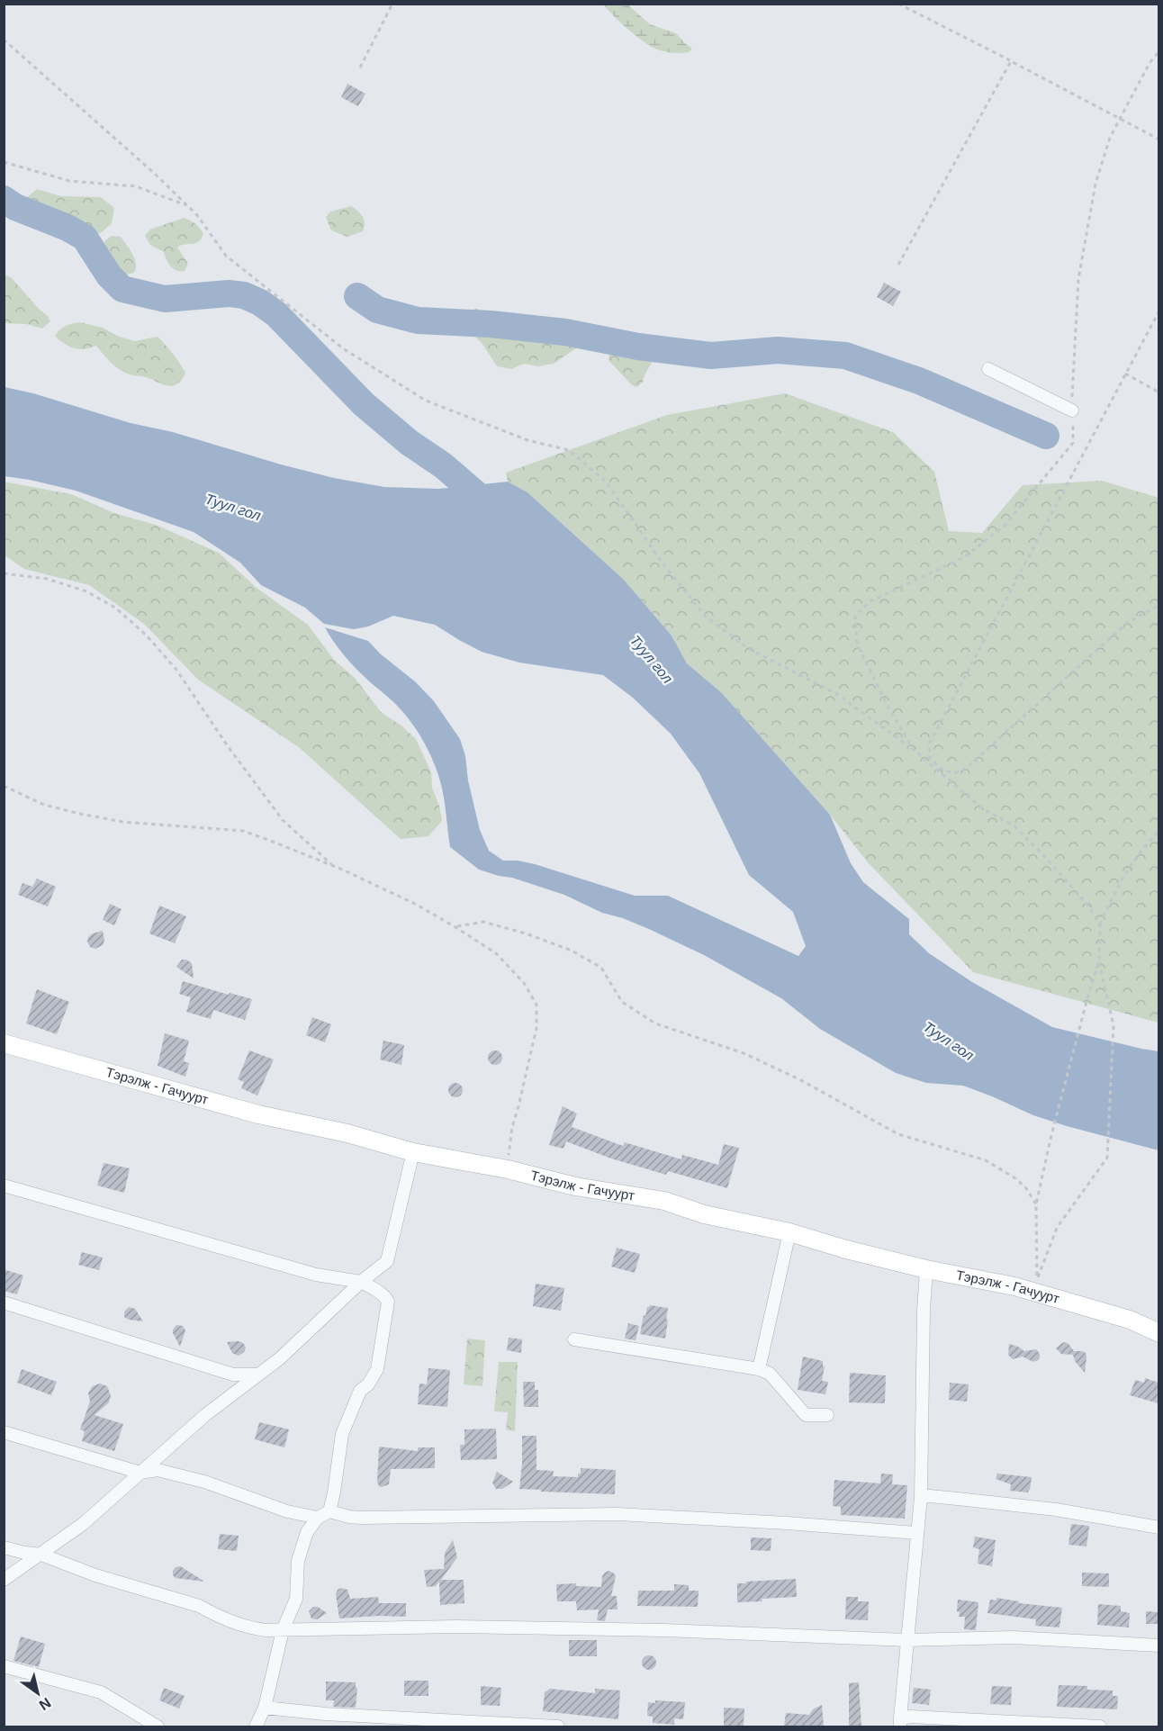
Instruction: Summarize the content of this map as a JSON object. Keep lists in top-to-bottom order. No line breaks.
{"streets":{"main road":["Тэрэлж - Гачуурт"]},"water":["Туул гол"],"north":"bottom right"}
